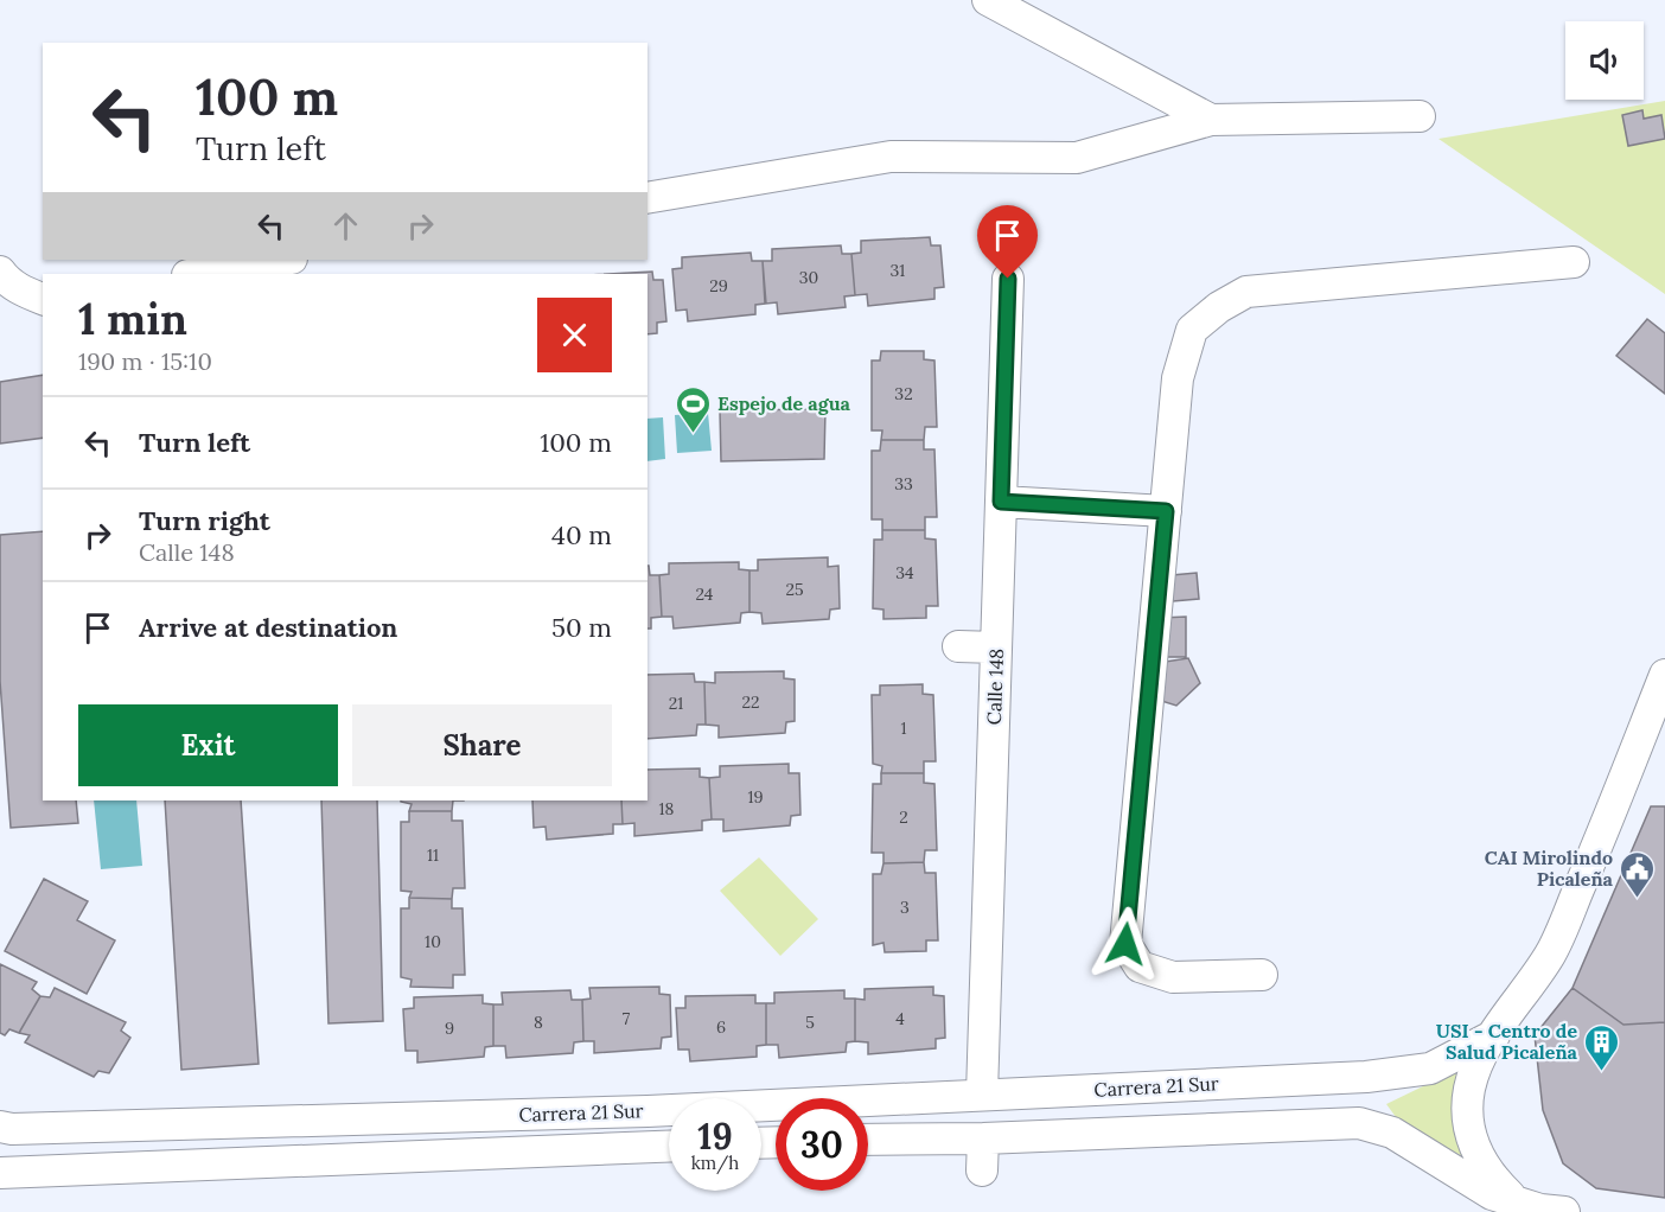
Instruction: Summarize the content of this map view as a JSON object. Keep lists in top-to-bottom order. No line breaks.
{"streets":{"street":["Calle 148","Carrera 21 Sur"]},"crossings":[["Calle 148","Carrera 21 Sur"]],"places":{"sports":["Espejo de agua"],"public building":["CAI Mirolindo Picaleña"],"building":["USI - Centro de Salud Picaleña"]},"house_numbers":["31","30","29","32","33","34","25","24","22","21","1","19","18","2","11","3","10","7","4","8","5","6","9"],"page":{"turn":["100 m","Turn left"],"heading":["1 min","190 m · 15:10"],"list":[{"name":"Turn left","value":"100 m"},{"name":"Turn right","note":"Calle 148","value":"40 m"},{"name":"Arrive at destination","value":"50 m"}],"buttons":["Exit","Share"],"speed":"19 km/h","limit":"30"}}
